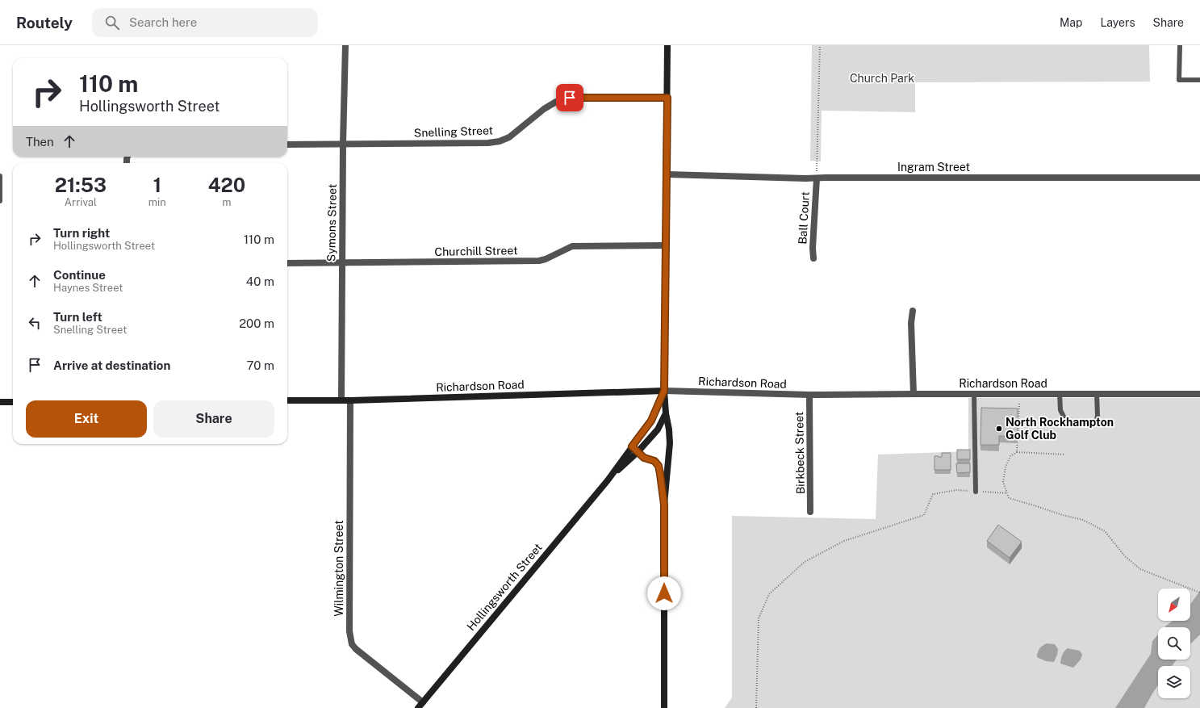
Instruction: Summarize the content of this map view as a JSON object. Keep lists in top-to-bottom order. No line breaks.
{"streets":{"street":["Snelling Street","Ingram Street","Ball Court","Symons Street","Churchill Street","Richardson Road","Birkbeck Street","Wilmington Street","Hollingsworth Street"]},"crossings":[["Snelling Street","Symons Street"],["Ingram Street","Ball Court"],["Symons Street","Churchill Street"],["Symons Street","Richardson Road"],["Richardson Road","Birkbeck Street"],["Richardson Road","Wilmington Street"],["Richardson Road","Hollingsworth Street"],["Wilmington Street","Hollingsworth Street"]],"parks":["Church Park"],"places":["North Rockhampton Golf Club"],"north":"bottom left","page":{"header":"Routely","search":"Search here","nav":["Map","Layers","Share"],"turn":["110 m","Hollingsworth Street"],"then":"Then","eta":["21:53","Arrival","1","min","420","m"],"list":[{"name":"Turn right","note":"Hollingsworth Street","value":"110 m"},{"name":"Continue","note":"Haynes Street","value":"40 m"},{"name":"Turn left","note":"Snelling Street","value":"200 m"},{"name":"Arrive at destination","value":"70 m"}],"buttons":["Exit","Share"]}}
